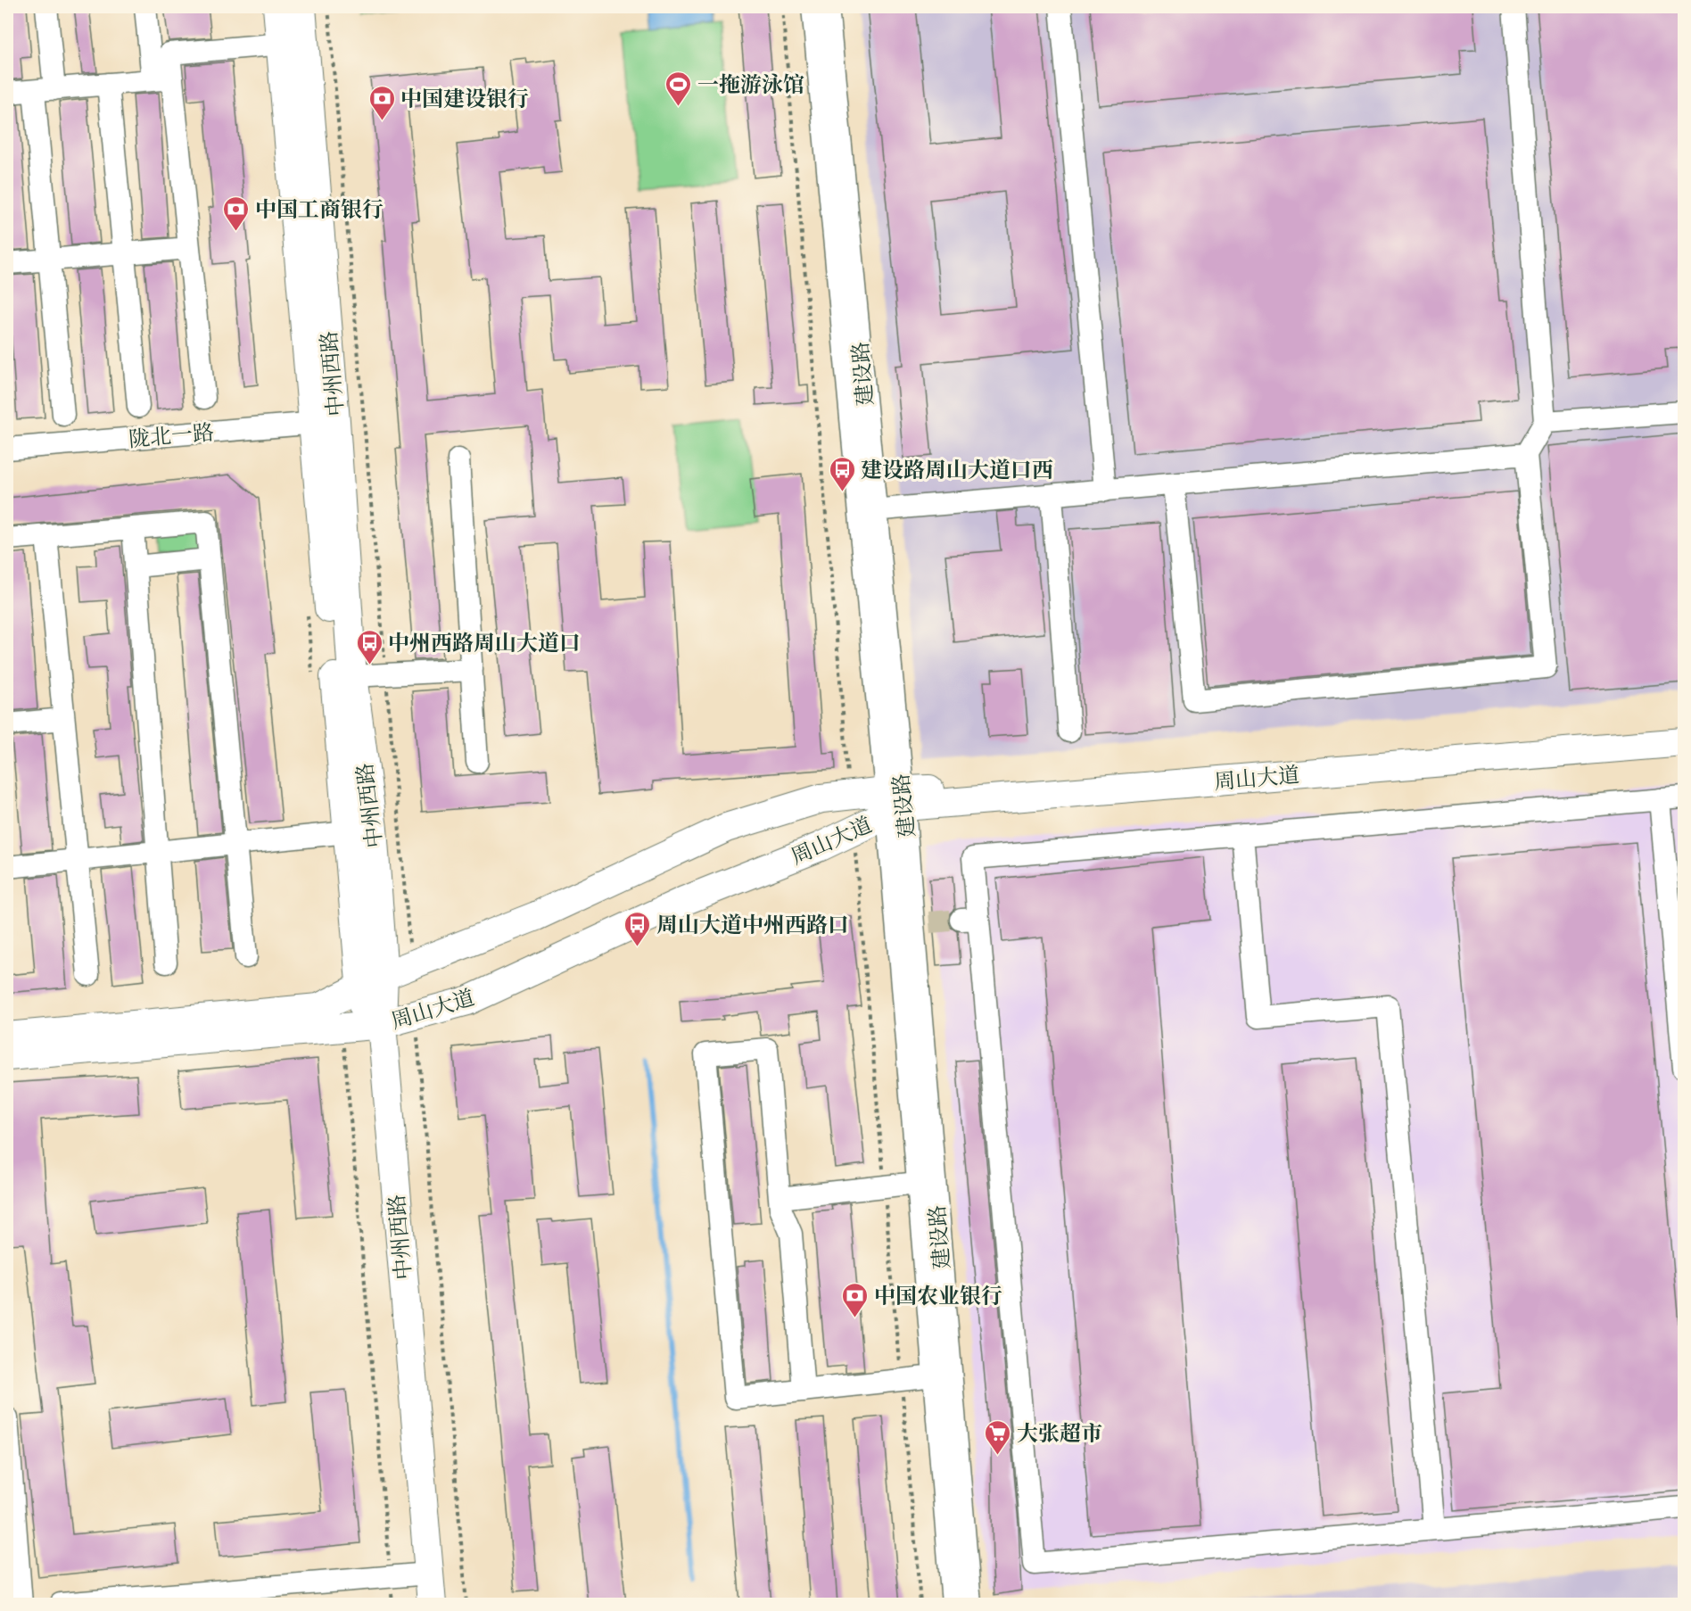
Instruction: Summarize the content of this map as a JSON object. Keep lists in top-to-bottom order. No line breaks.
{"streets":{"main road":["中州西路","周山大道"],"street":["建设路","陇北一路"]},"crossings":[["中州西路","陇北一路"],["中州西路","周山大道"],["建设路","周山大道"]],"places":{"sports":["一拖游泳馆"],"bank":["中国建设银行","中国工商银行","中国农业银行"],"bus stop":["建设路周山大道口西","中州西路周山大道口","周山大道中州西路口"],"supermarket":["大张超市"]}}
